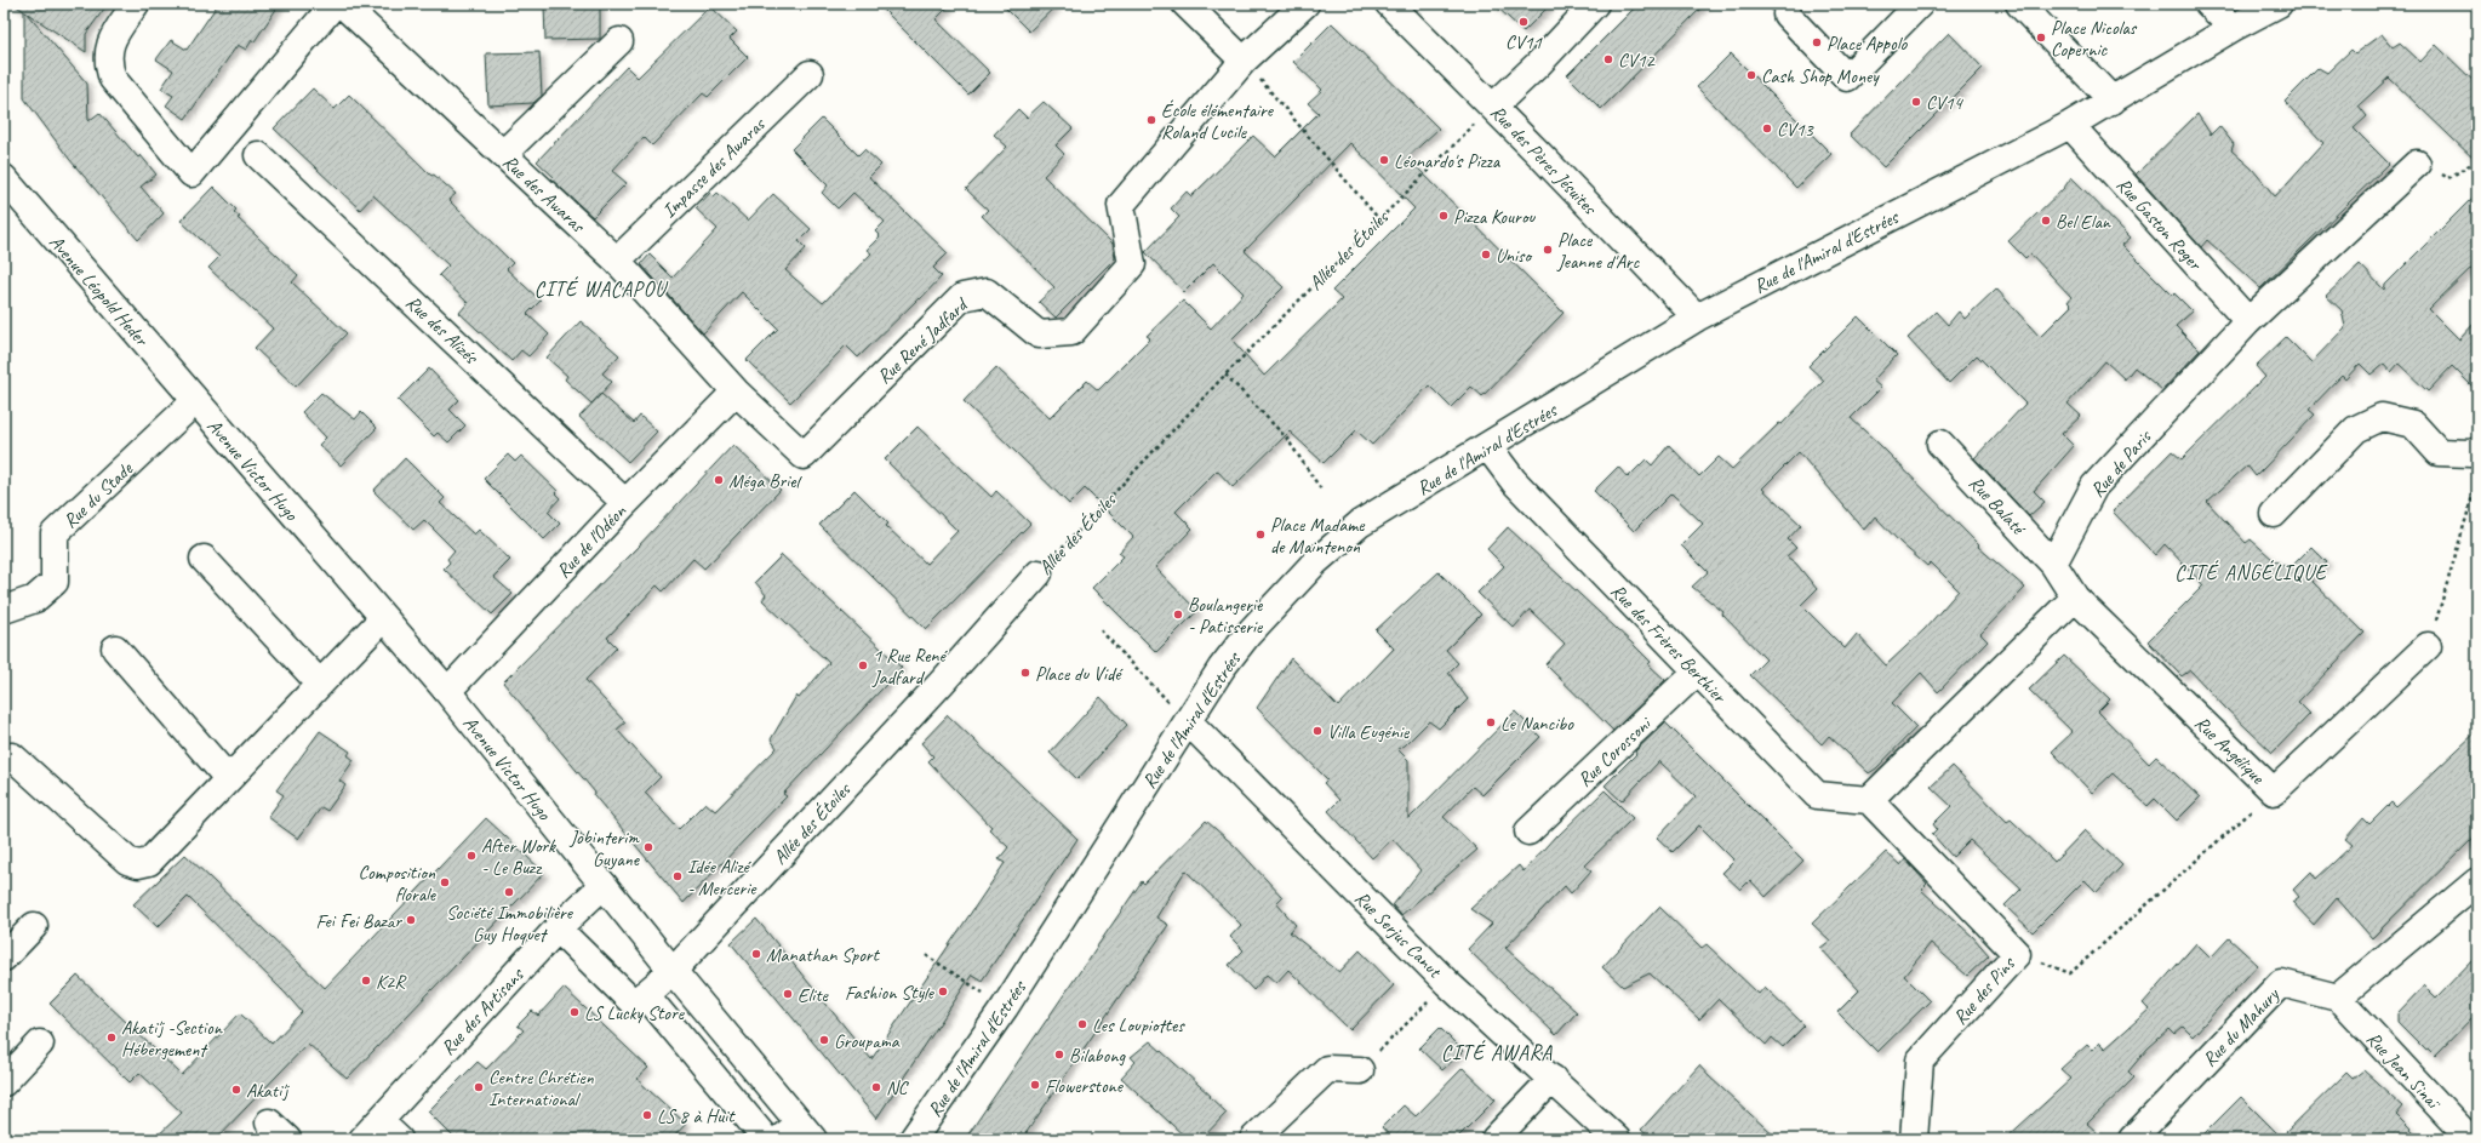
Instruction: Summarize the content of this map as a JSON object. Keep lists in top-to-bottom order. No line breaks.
{"streets":{"street":["Rue des Pères Jésuites","Impasse des Awaras","Rue des Awaras","Rue Gaston Roger","Allée des Étoiles","Rue de l'Amiral d'Estrées","Avenue Léopold Heder","Rue des Alizés","Rue René Jadfard","Rue de Paris","Avenue Victor Hugo","Rue du Stade","Rue Balaté","Rue de l'Odéon","Rue des Frères Berthier","Rue Angélique","Rue Corossoni","Rue Serjus Canut","Rue des Pins","Rue des Artisans","Rue du Mahury","Rue Jean Sinaï"]},"crossings":[["Rue des Pères Jésuites","Allée des Étoiles"],["Rue des Pères Jésuites","Rue de l'Amiral d'Estrées"],["Impasse des Awaras","Rue des Awaras"],["Rue des Awaras","Rue René Jadfard"],["Rue des Awaras","Rue de l'Odéon"],["Rue Gaston Roger","Rue de l'Amiral d'Estrées"],["Rue Gaston Roger","Rue de Paris"],["Allée des Étoiles","Avenue Victor Hugo"],["Rue de l'Amiral d'Estrées","Rue des Frères Berthier"],["Rue de l'Amiral d'Estrées","Rue Serjus Canut"],["Avenue Léopold Heder","Avenue Victor Hugo"],["Avenue Léopold Heder","Rue du Stade"],["Rue des Alizés","Rue de l'Odéon"],["Rue René Jadfard","Rue de l'Odéon"],["Rue de Paris","Rue Balaté"],["Avenue Victor Hugo","Rue du Stade"],["Avenue Victor Hugo","Rue de l'Odéon"],["Avenue Victor Hugo","Rue des Artisans"],["Rue des Frères Berthier","Rue Corossoni"],["Rue des Frères Berthier","Rue des Pins"],["Rue du Mahury","Rue Jean Sinaï"]],"districts":["CITÉ WACAPOU","CITÉ ANGÉLIQUE","CITÉ AWARA"],"places":["CV11","Place Nicolas Copernic","Place Appolo","CV12","Cash Shop Money","CV14","École élémentaire Roland Lucile","CV13","Léonardo's Pizza","Pizza Kourou","Bel Elan","Place Jeanne d'Arc","Uniso","Méga Briel","Place Madame de Maintenon","Boulangerie - Patisserie","1 Rue René Jadfard","Place du Vidé","Le Nancibo","Villa Eugénie","Jobinterim Guyane","After Work - Le Buzz","Idée Alizé - Mercerie","Composition florale","Société Immobilière Guy Hoquet","Fei Fei Bazar","Manathan Sport","K2R","Fashion Style","Elite","LS Lucky Store","Les Loupiottes","Akati'j -Section Hébergement","Groupama","Bilabong","Flowerstone","Centre Chrétien International","NC","Akati'j","LS 8 à Huit"]}
